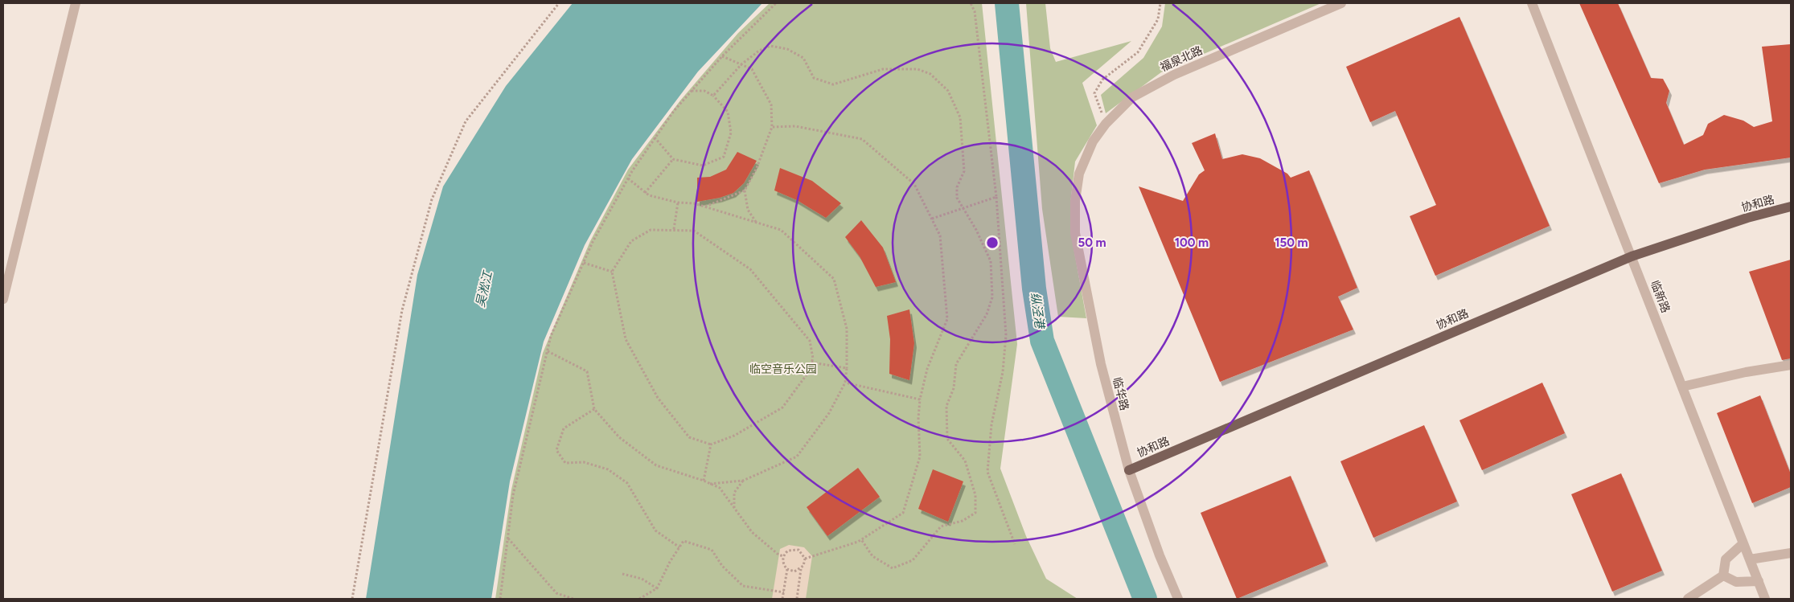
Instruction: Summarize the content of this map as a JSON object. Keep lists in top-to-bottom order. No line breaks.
{"streets":{"main road":["协和路"],"street":["福泉北路","临新路","临华路"]},"crossings":[["福泉北路","临华路"],["协和路","临新路"],["协和路","临华路"]],"water":["吴淞江","纵泾港"],"parks":["临空音乐公园"],"rings":["50 m","100 m","150 m"]}
